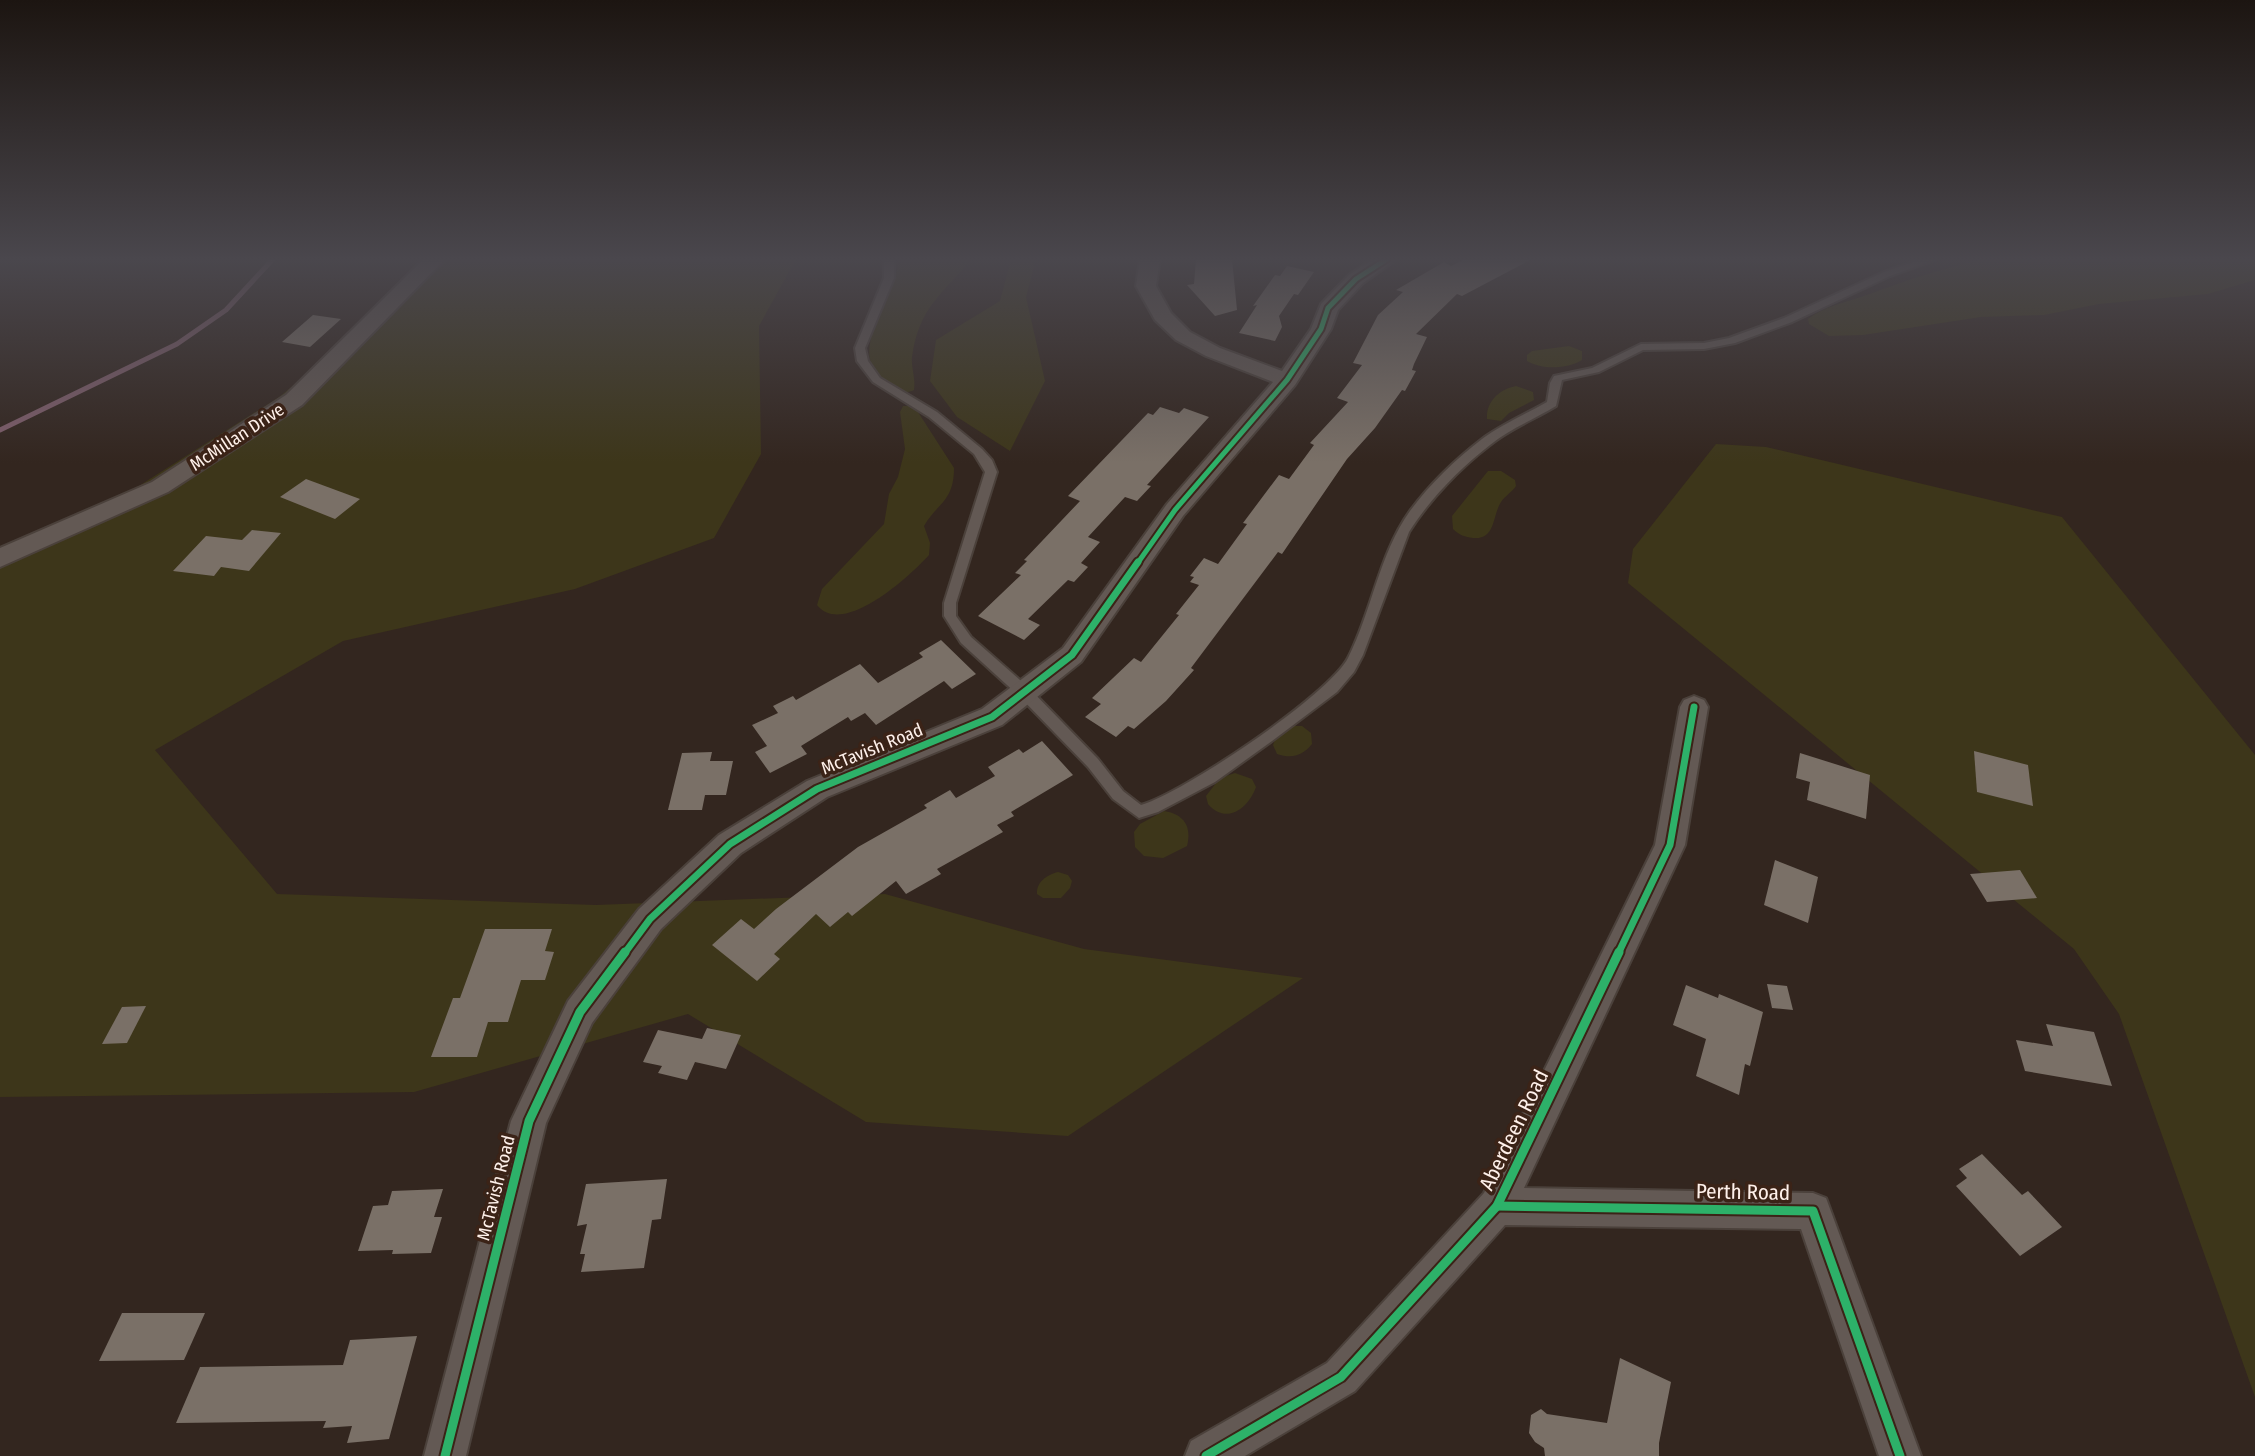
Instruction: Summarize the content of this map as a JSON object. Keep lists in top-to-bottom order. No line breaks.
{"streets":{"street":["McMillan Drive","McTavish Road","Aberdeen Road","Perth Road"]},"crossings":[["Aberdeen Road","Perth Road"]]}
